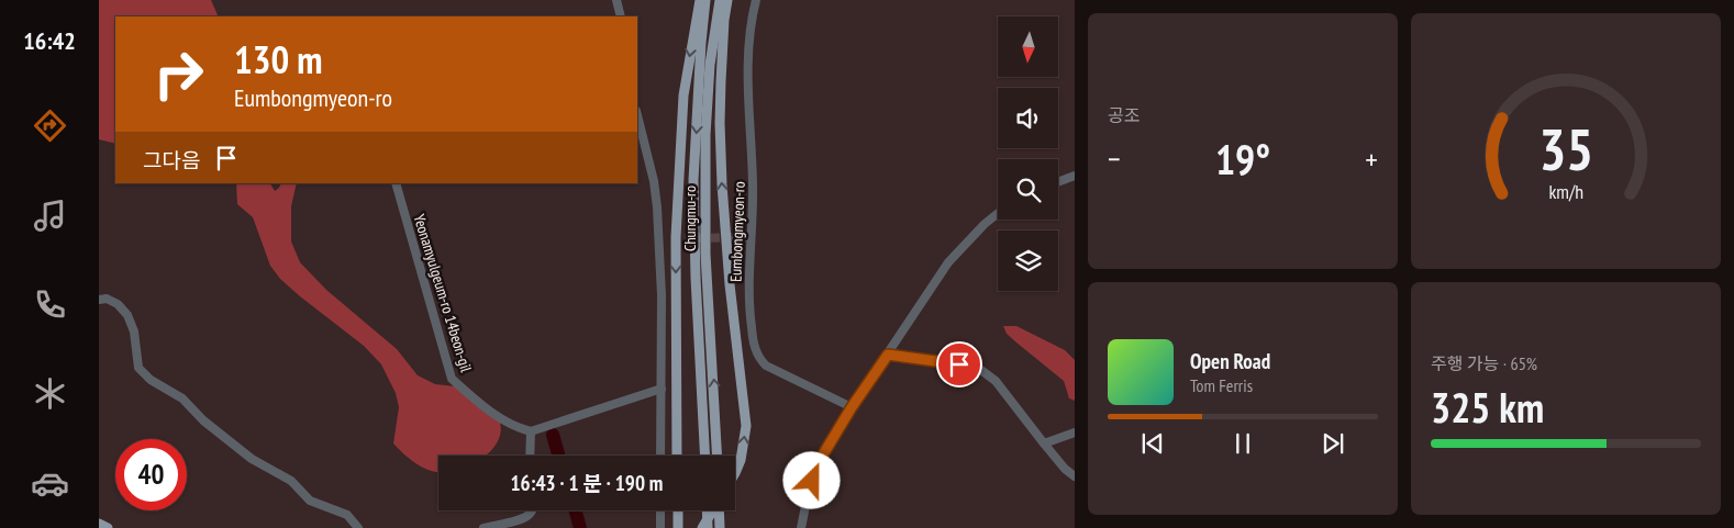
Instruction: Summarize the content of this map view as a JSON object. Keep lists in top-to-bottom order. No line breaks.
{"streets":{"main road":["Chungmu-ro"],"street":["Eumbongmyeon-ro","Yeonamyulgeum-ro 14beon-gil"]},"north":"bottom","page":{"tabs":"16:42","tile":["공조",["주행 가능 · 65%","325 km"]],"turn":["130 m","Eumbongmyeon-ro"],"then":"그다음","heat":["−","19°","+"],"song":["Open Road","Tom Ferris"],"limit":"40","trip":"16:43 · 1 분 · 190 m","gauge":["35","km/h"]}}
